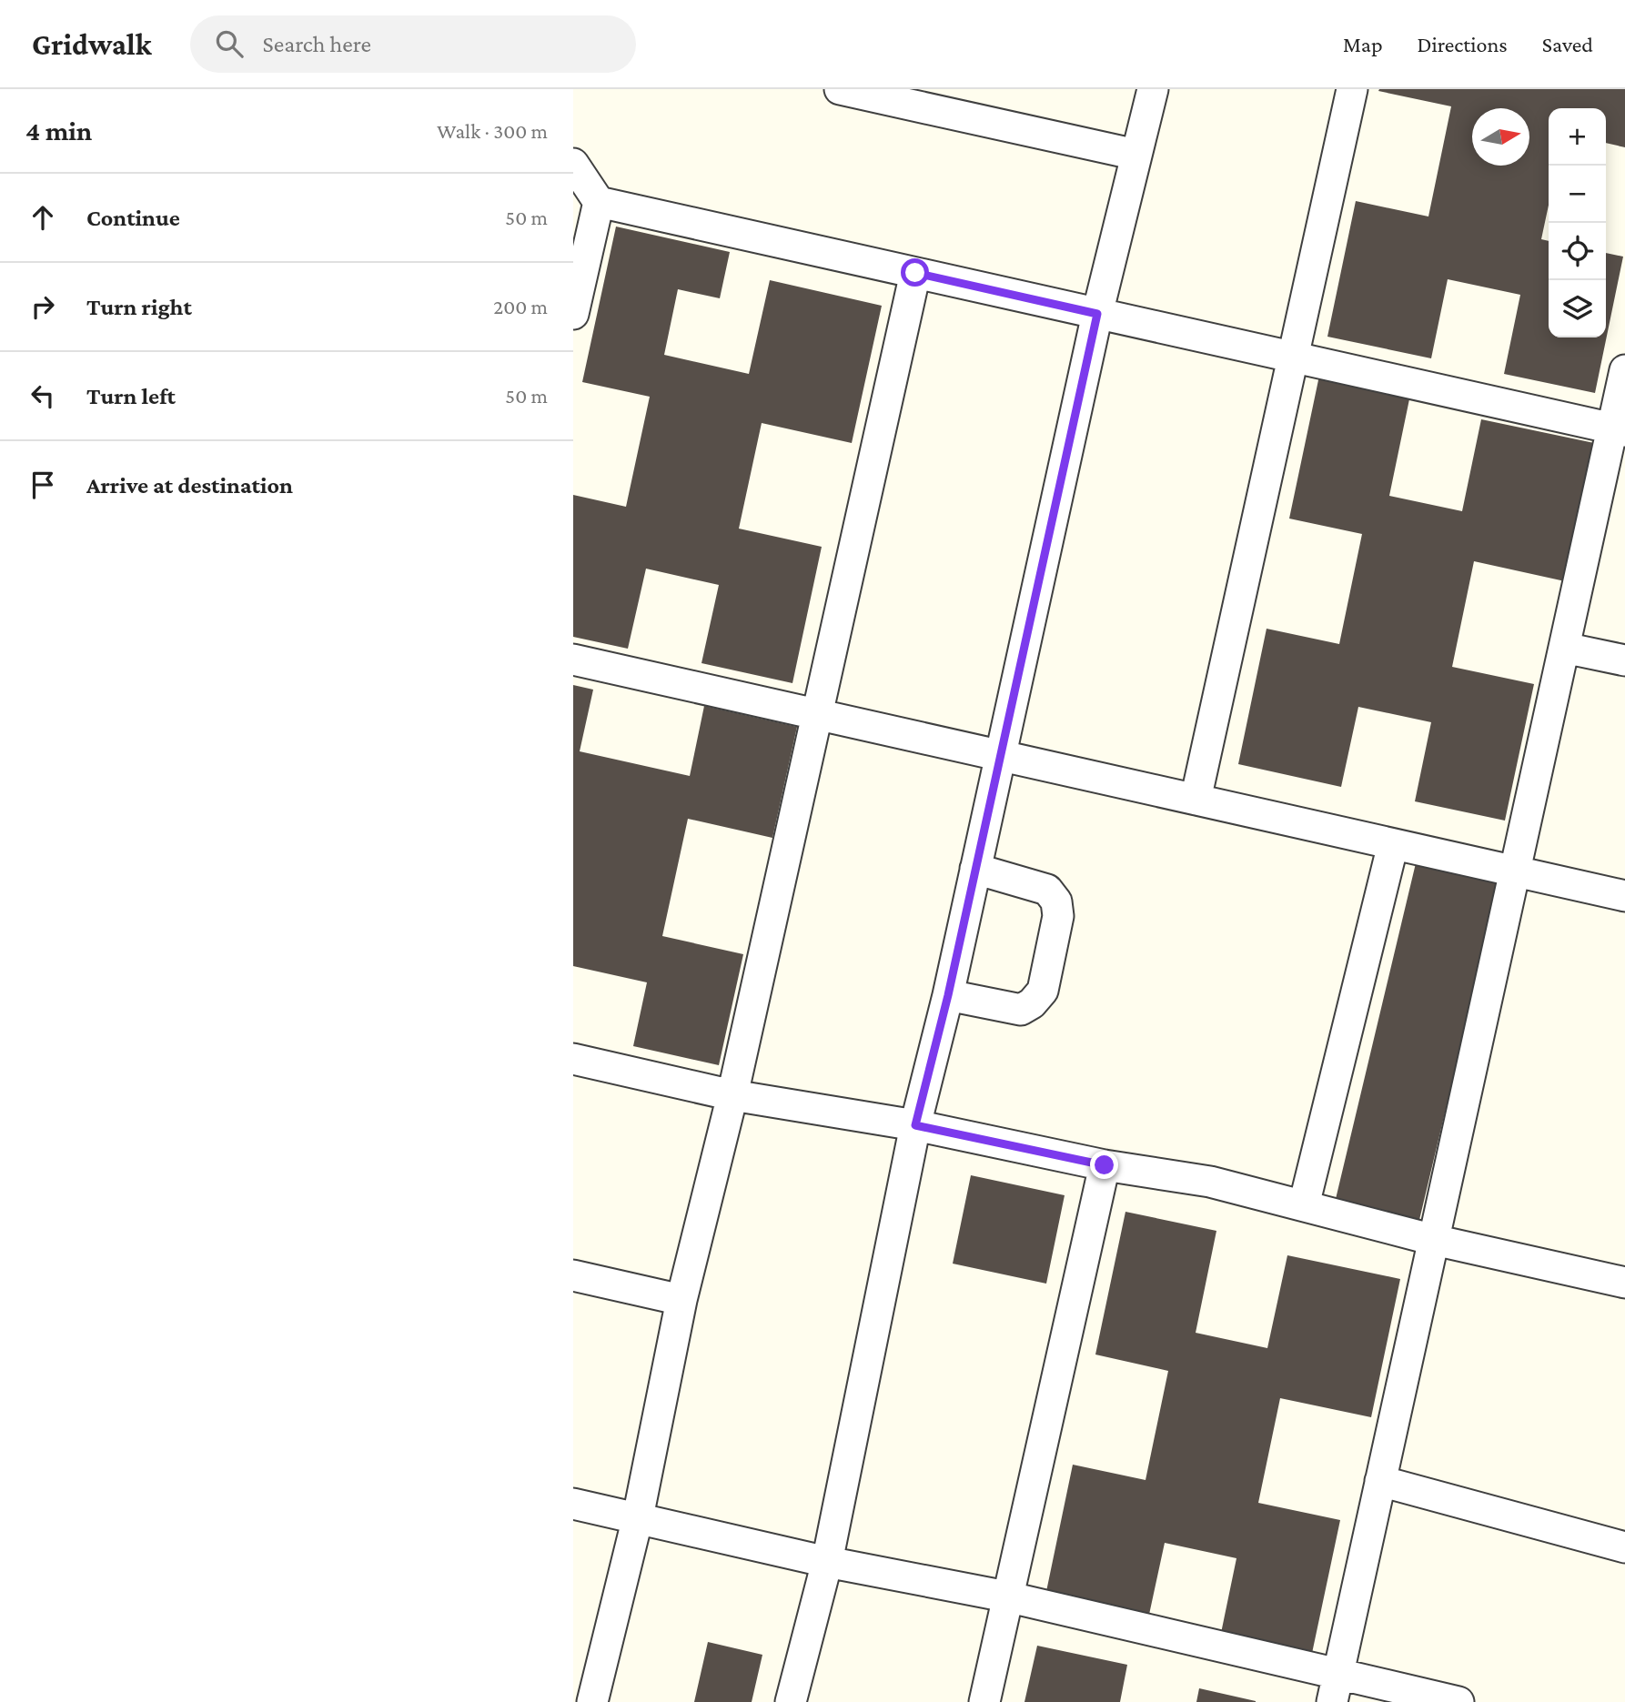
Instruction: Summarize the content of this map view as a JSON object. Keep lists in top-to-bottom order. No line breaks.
{"north":"right","page":{"header":"Gridwalk","search":"Search here","nav":["Map","Directions","Saved"],"heading":["4 min","Walk · 300 m"],"map_buttons":["+","−"],"list":[["Continue","50 m"],["Turn right","200 m"],["Turn left","50 m"],"Arrive at destination"]}}
